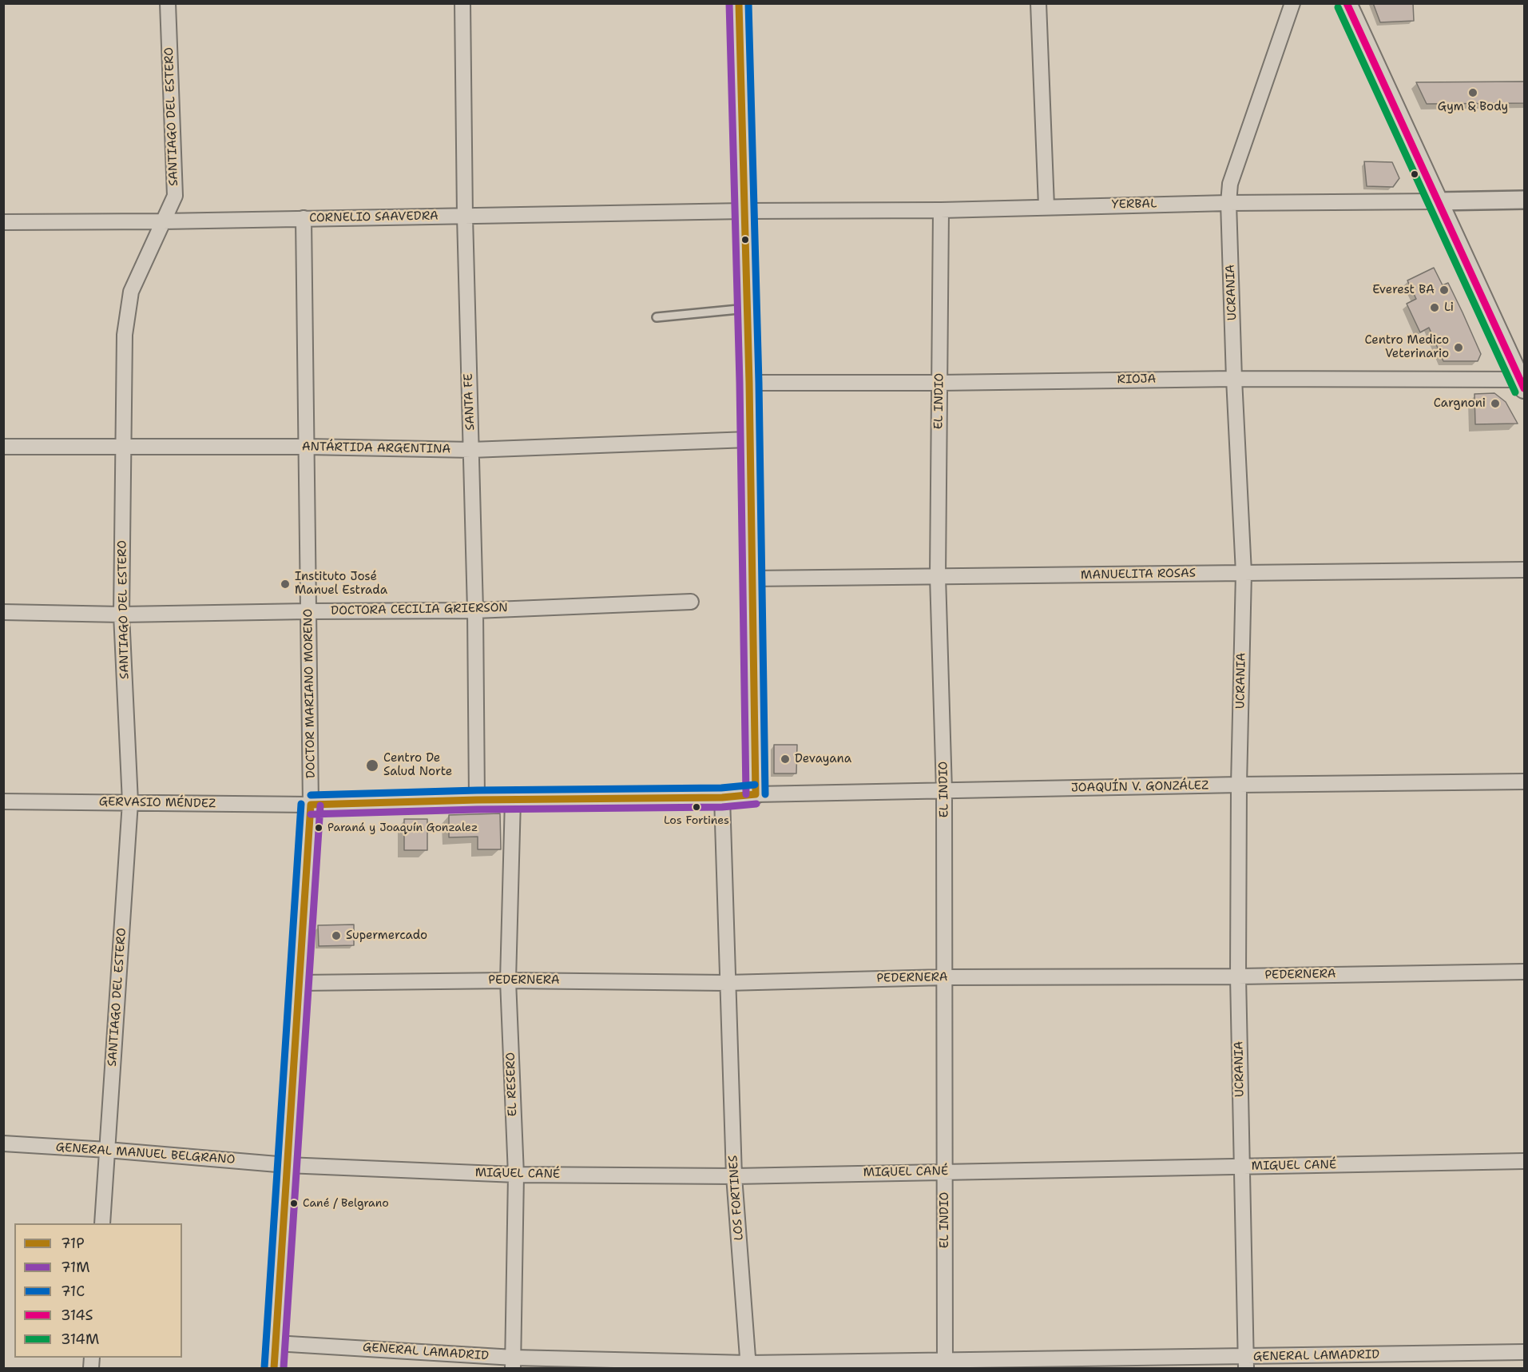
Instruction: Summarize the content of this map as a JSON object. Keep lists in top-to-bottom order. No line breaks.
{"streets":{"street":["SANTIAGO DEL ESTERO","YERBAL","CORNELIO SAAVEDRA","UCRANIA","RIOJA","EL INDIO","SANTA FE","ANTÁRTIDA ARGENTINA","MANUELITA ROSAS","DOCTORA CECILIA GRIERSON","DOCTOR MARIANO MORENO","JOAQUÍN V. GONZÁLEZ","GERVASIO MÉNDEZ","PEDERNERA","EL RESERO","GENERAL MANUEL BELGRANO","MIGUEL CANÉ","LOS FORTINES","GENERAL LAMADRID"]},"crossings":[["SANTIAGO DEL ESTERO","CORNELIO SAAVEDRA"],["SANTIAGO DEL ESTERO","ANTÁRTIDA ARGENTINA"],["SANTIAGO DEL ESTERO","DOCTORA CECILIA GRIERSON"],["SANTIAGO DEL ESTERO","GERVASIO MÉNDEZ"],["SANTIAGO DEL ESTERO","GENERAL MANUEL BELGRANO"],["YERBAL","CORNELIO SAAVEDRA"],["YERBAL","UCRANIA"],["YERBAL","EL INDIO"],["CORNELIO SAAVEDRA","SANTA FE"],["CORNELIO SAAVEDRA","DOCTOR MARIANO MORENO"],["UCRANIA","RIOJA"],["UCRANIA","MANUELITA ROSAS"],["UCRANIA","JOAQUÍN V. GONZÁLEZ"],["UCRANIA","PEDERNERA"],["UCRANIA","MIGUEL CANÉ"],["UCRANIA","GENERAL LAMADRID"],["RIOJA","EL INDIO"],["EL INDIO","MANUELITA ROSAS"],["EL INDIO","JOAQUÍN V. GONZÁLEZ"],["EL INDIO","PEDERNERA"],["EL INDIO","MIGUEL CANÉ"],["EL INDIO","GENERAL LAMADRID"],["SANTA FE","ANTÁRTIDA ARGENTINA"],["SANTA FE","DOCTORA CECILIA GRIERSON"],["ANTÁRTIDA ARGENTINA","DOCTOR MARIANO MORENO"],["DOCTORA CECILIA GRIERSON","DOCTOR MARIANO MORENO"],["DOCTOR MARIANO MORENO","GERVASIO MÉNDEZ"],["DOCTOR MARIANO MORENO","PEDERNERA"],["DOCTOR MARIANO MORENO","GENERAL MANUEL BELGRANO"],["DOCTOR MARIANO MORENO","MIGUEL CANÉ"],["DOCTOR MARIANO MORENO","GENERAL LAMADRID"],["PEDERNERA","EL RESERO"],["PEDERNERA","LOS FORTINES"],["EL RESERO","MIGUEL CANÉ"],["EL RESERO","GENERAL LAMADRID"],["GENERAL MANUEL BELGRANO","MIGUEL CANÉ"],["MIGUEL CANÉ","LOS FORTINES"],["LOS FORTINES","GENERAL LAMADRID"]],"places":["Gym & Body","Everest BA","Li","Centro Medico Veterinario","Cargnoni","Instituto José Manuel Estrada","Devayana","Centro De Salud Norte","Los Fortines","Paraná y Joaquín Gonzalez","Supermercado","Cané / Belgrano"],"lines":["transit line 71P","transit line 71M","transit line 71C","transit line 314S","transit line 314M"],"legend":["71P","71M","71C","314S","314M"]}
